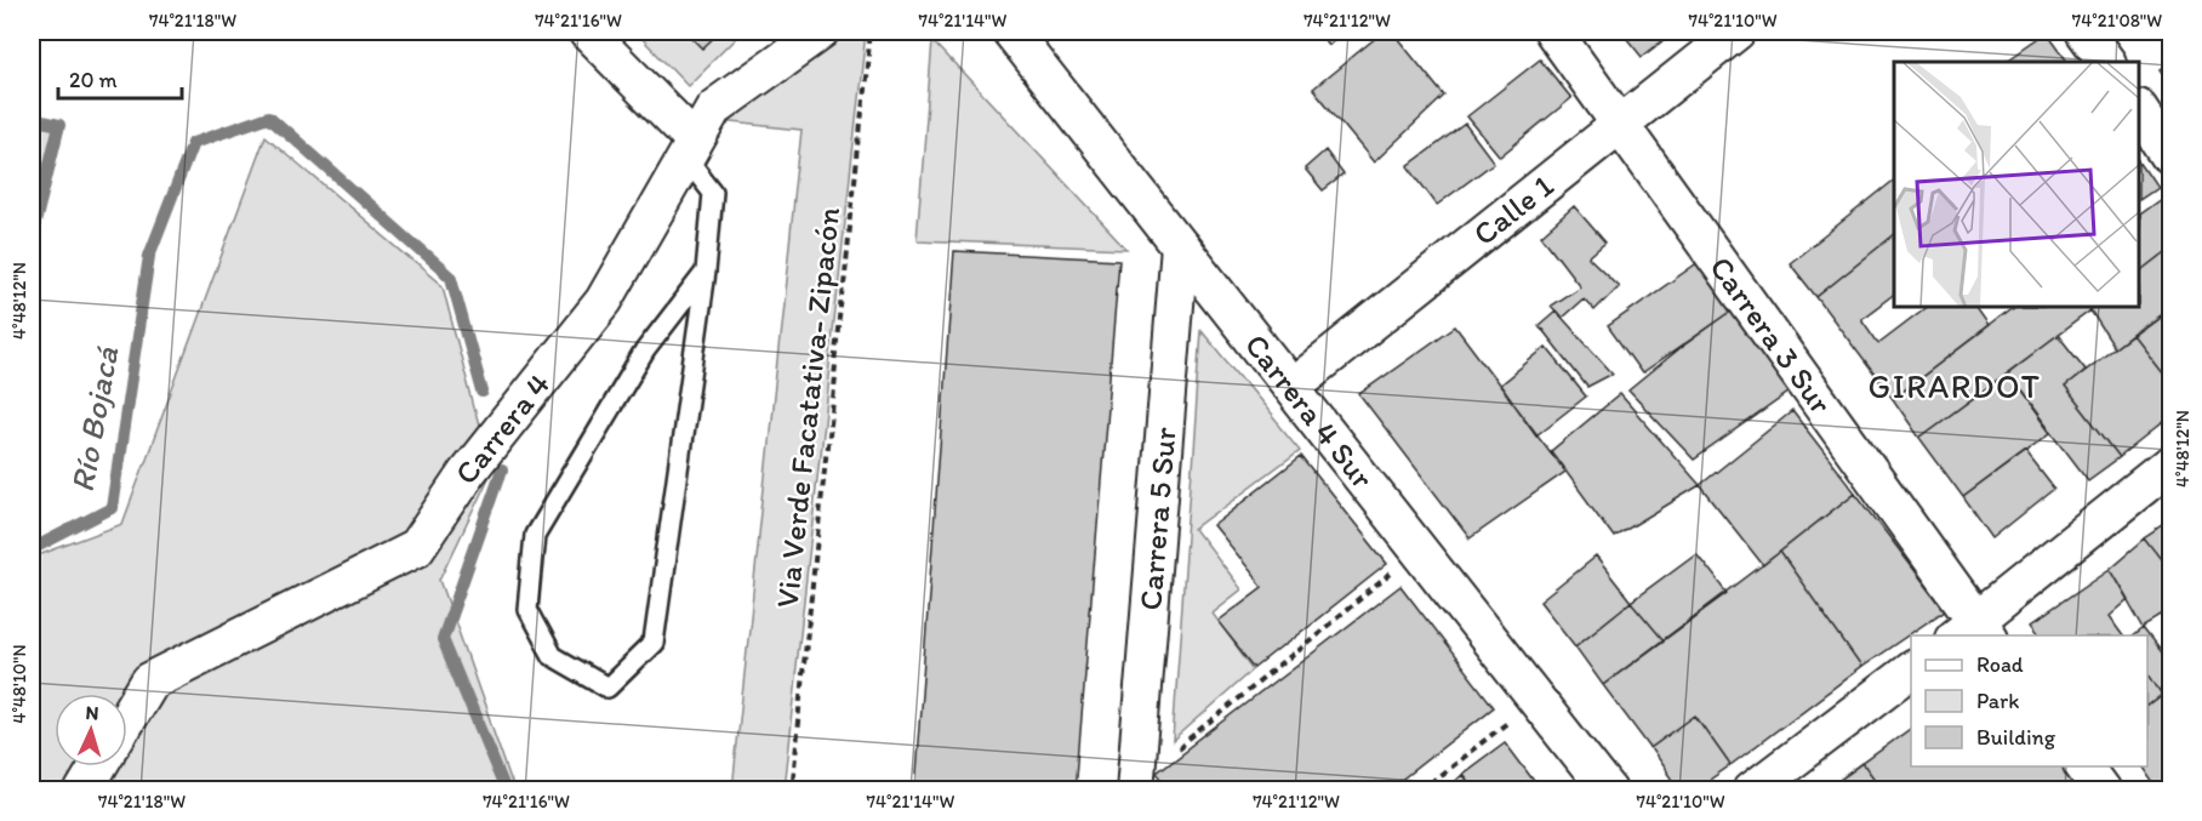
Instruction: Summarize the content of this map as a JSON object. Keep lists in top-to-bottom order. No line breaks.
{"streets":{"street":["Calle 1","Carrera 3 Sur","Carrera 4 Sur","Carrera 4","Carrera 5 Sur"],"path":["Via Verde Facatativa- Zipacón"]},"crossings":[["Calle 1","Carrera 3 Sur"],["Calle 1","Carrera 4 Sur"],["Carrera 4 Sur","Carrera 5 Sur"]],"districts":["GIRARDOT"],"water":["Río Bojacá"],"legend":["Road","Park","Building"],"scale_bar":"20 m","north":"top","coordinates":["74°21'18\"W","74°21'16\"W","74°21'14\"W","74°21'12\"W","74°21'10\"W","74°21'08\"W","4°48'12\"N","4°48'10\"N"]}
